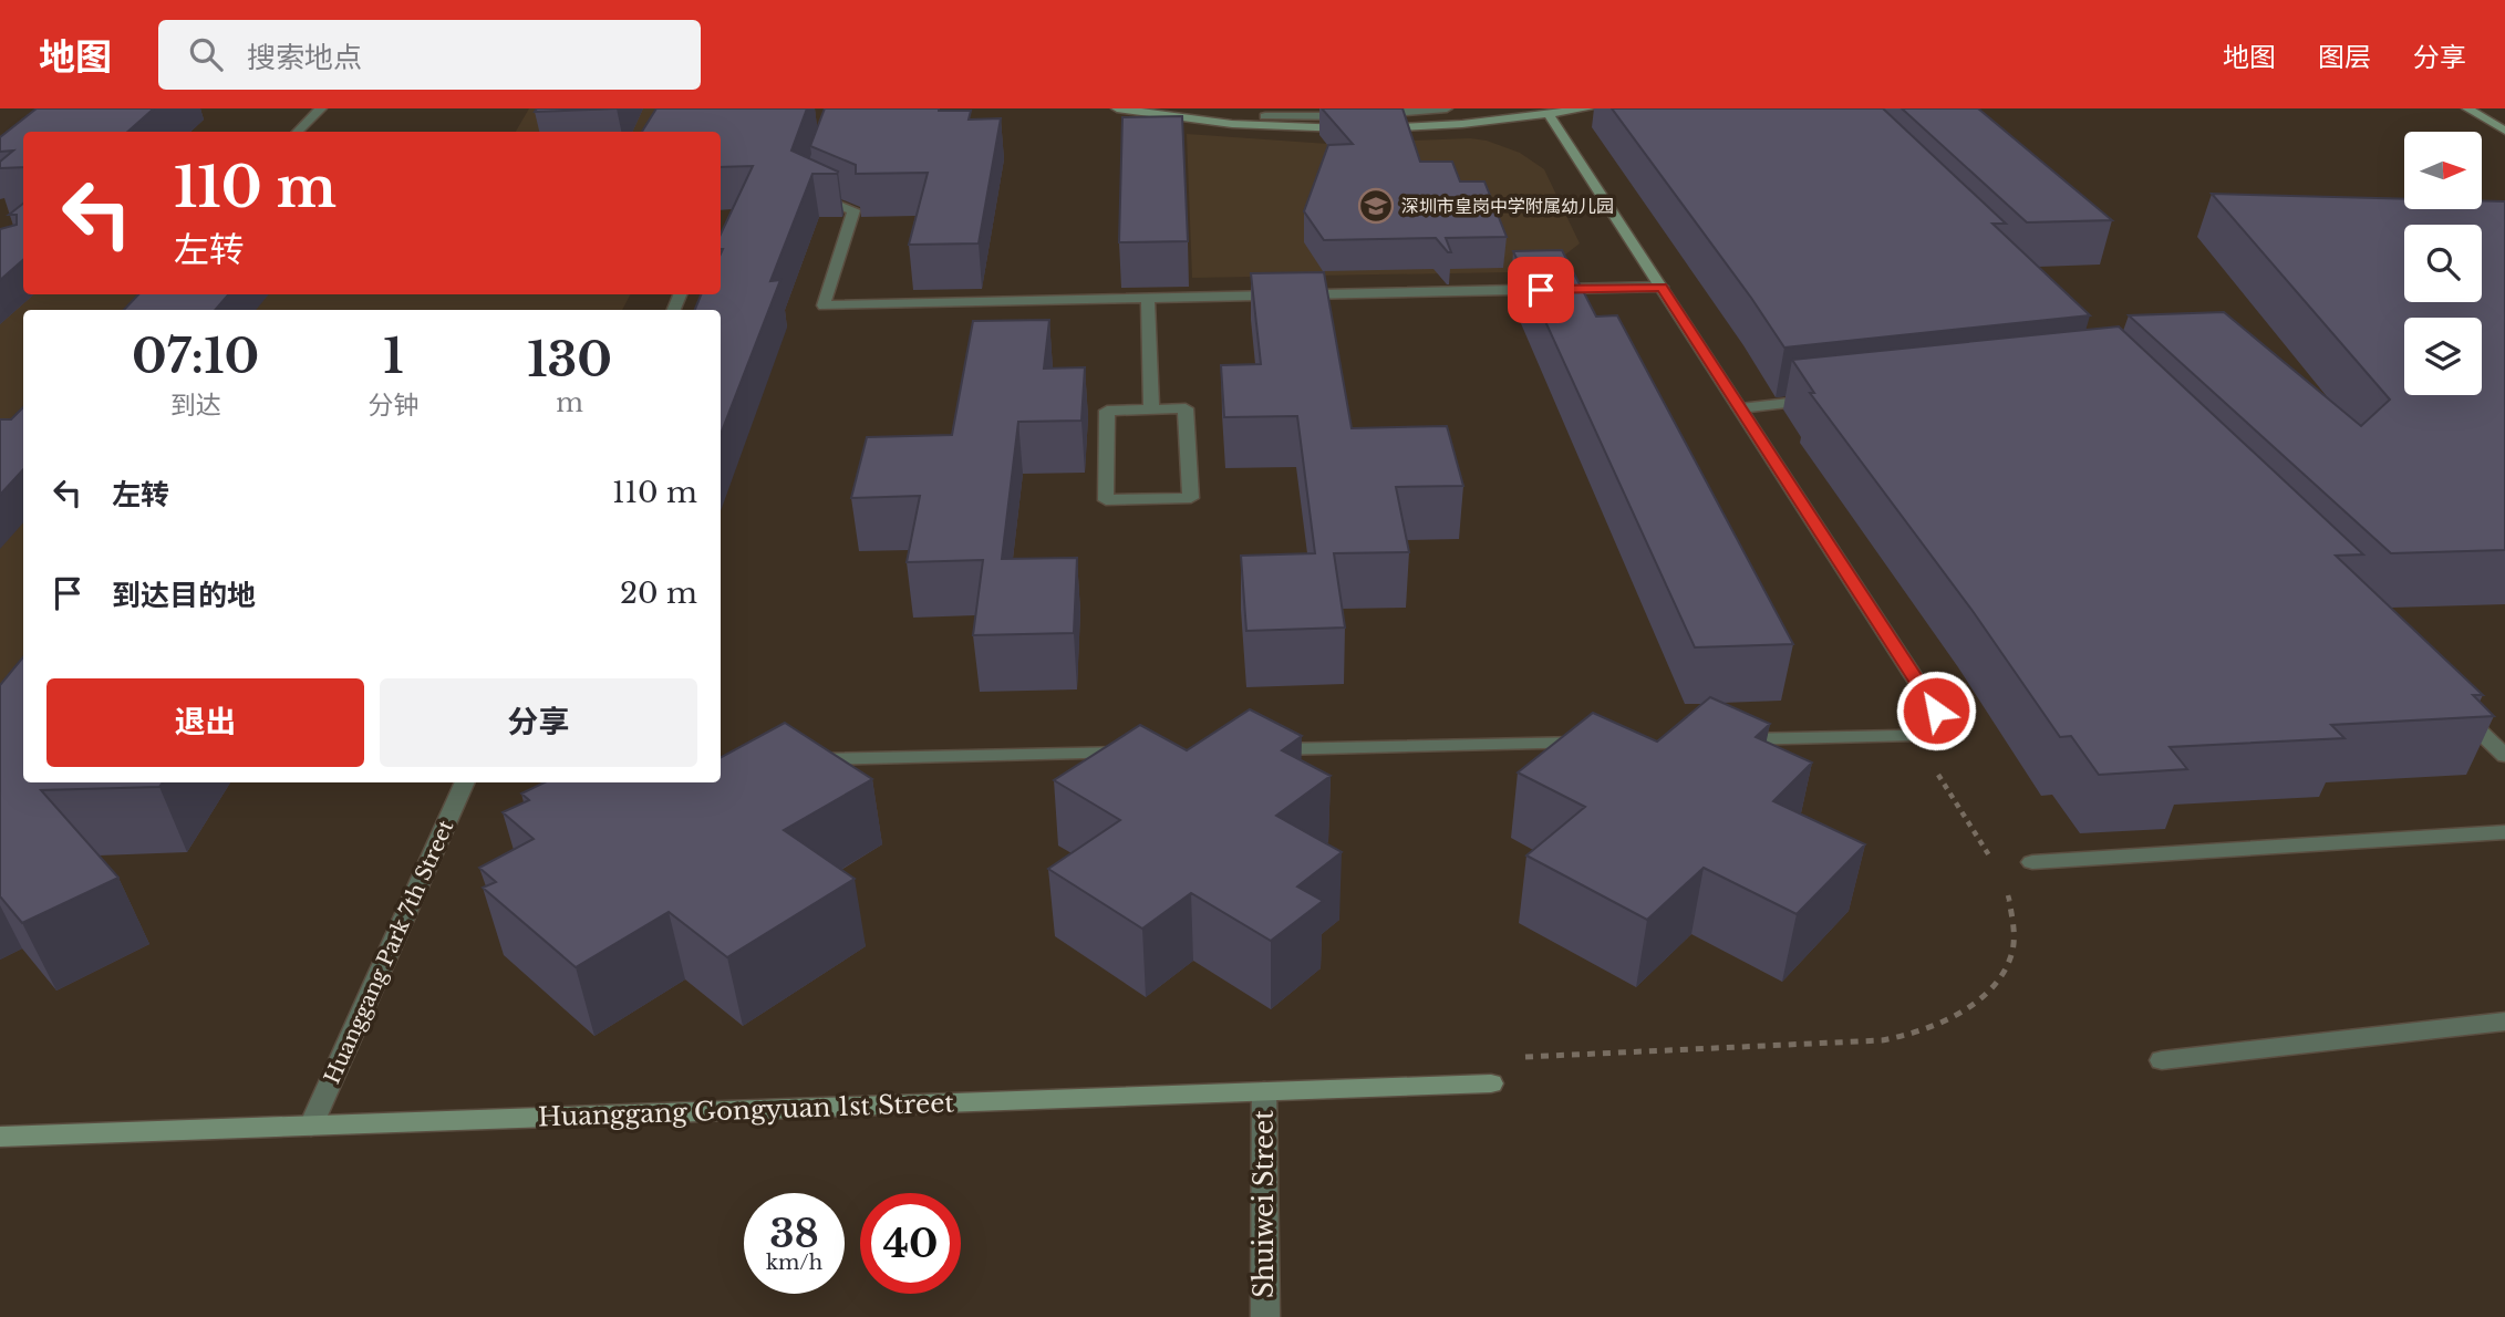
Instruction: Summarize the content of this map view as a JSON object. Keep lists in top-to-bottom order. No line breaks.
{"streets":{"street":["Huanggang Park 7th Street","Huanggang Gongyuan 1st Street","Shuiwei Street"]},"crossings":[["Huanggang Park 7th Street","Huanggang Gongyuan 1st Street"],["Huanggang Gongyuan 1st Street","Shuiwei Street"]],"places":{"school or university":["深圳市皇岗中学附属幼儿园"]},"north":"right","page":{"header":"地图","search":"搜索地点","nav":["地图","图层","分享"],"turn":["110 m","左转"],"eta":["07:10","到达","1","分钟","130","m"],"list":[{"name":"左转","value":"110 m"},{"name":"到达目的地","value":"20 m"}],"buttons":["退出","分享"],"speed":"38 km/h","limit":"40"}}
